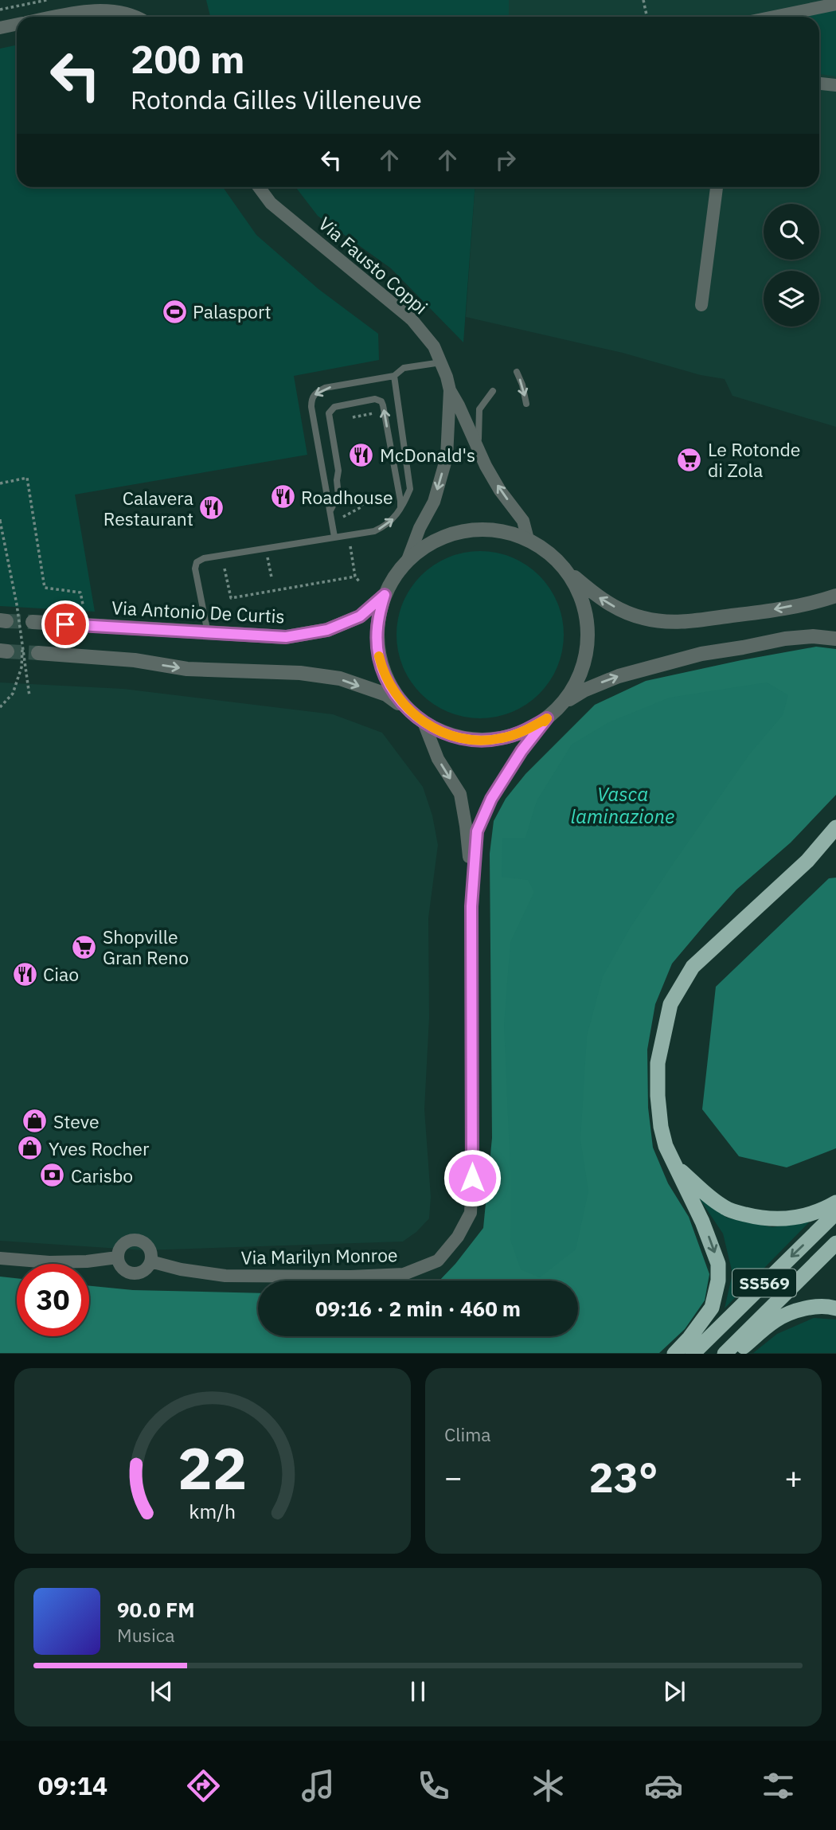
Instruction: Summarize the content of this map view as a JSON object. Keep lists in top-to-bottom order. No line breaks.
{"streets":{"highway":["SS569"],"street":["Via Fausto Coppi","Via Antonio De Curtis","Via Marilyn Monroe"]},"water":["Vasca laminazione"],"places":{"sports":["Palasport"],"restaurant":["McDonald's","Roadhouse","Calavera Restaurant","Ciao"],"supermarket":["Le Rotonde di Zola","Shopville Gran Reno"],"shop":["Steve","Yves Rocher"],"bank":["Carisbo"]},"page":{"turn":["200 m","Rotonda Gilles Villeneuve"],"limit":"30","trip":"09:16 · 2 min · 460 m","tile":"Clima","heat":["−","23°","+"],"song":["90.0 FM","Musica"],"tabs":"09:14","gauge":["22","km/h"]}}
